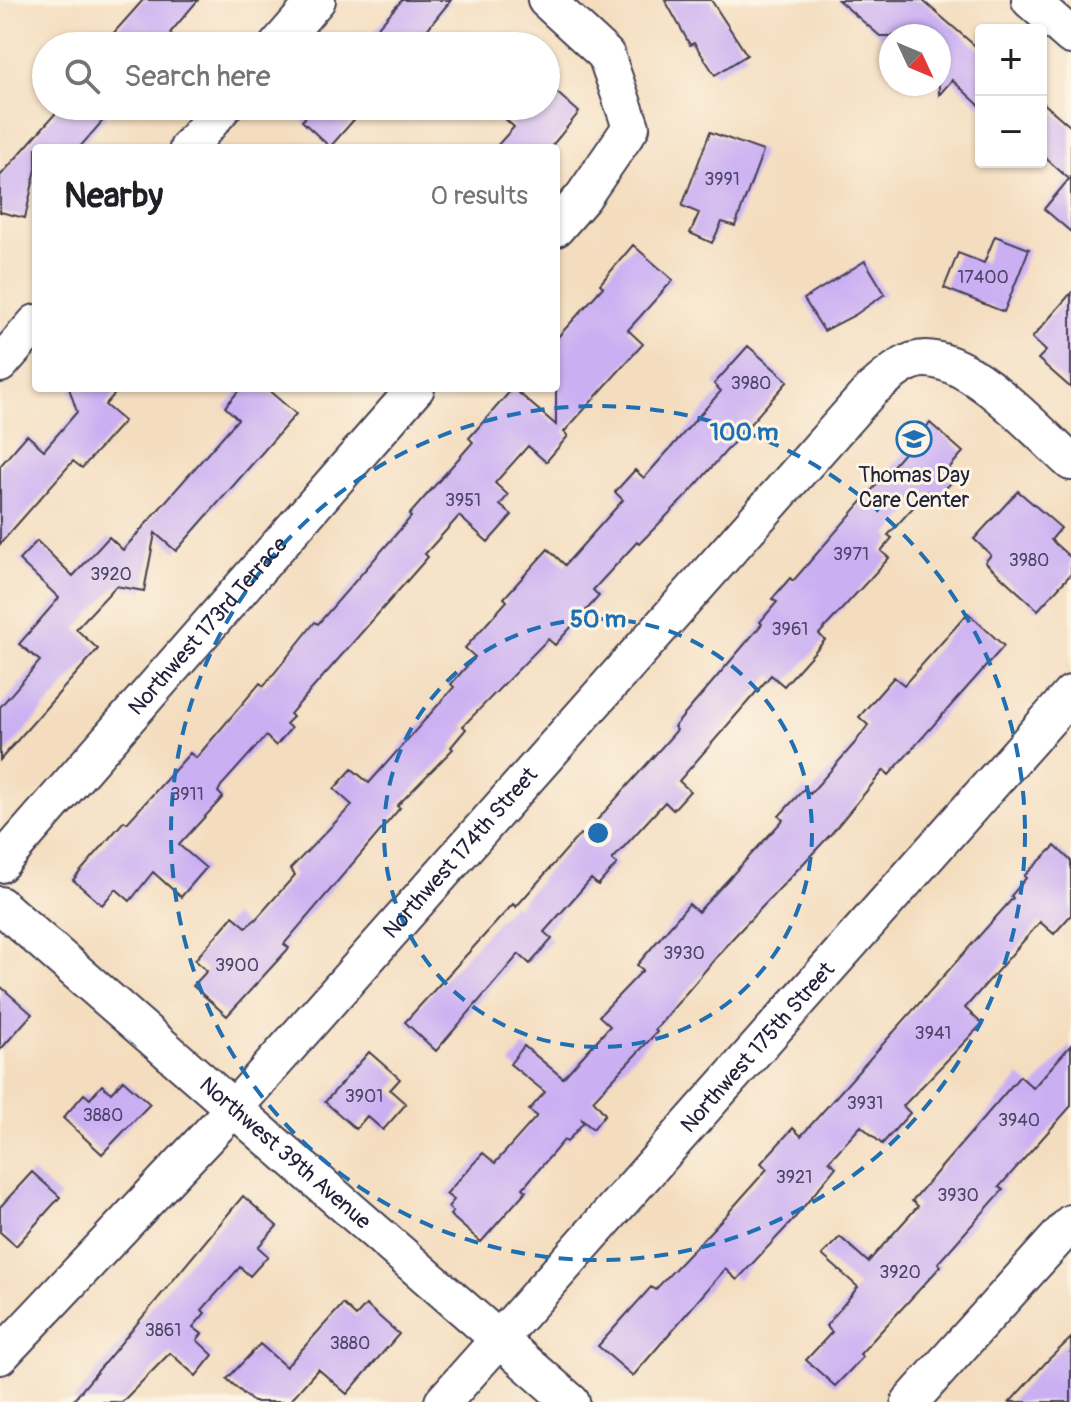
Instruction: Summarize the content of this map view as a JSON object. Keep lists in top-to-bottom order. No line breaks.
{"streets":{"street":["Northwest 173rd Terrace","Northwest 174th Street","Northwest 175th Street","Northwest 39th Avenue"]},"crossings":[["Northwest 174th Street","Northwest 39th Avenue"],["Northwest 175th Street","Northwest 39th Avenue"]],"places":{"school or university":["Thomas Day Care Center"]},"house_numbers":["3991","17400","3980","3951","3971","3980","3920","3961","3911","3930","3900","3941","3901","3931","3880","3940","3921","3930","3920","3861","3880"],"north":"bottom right","page":{"map_buttons":["+","−"],"search":"Search here","heading":["Nearby","0 results"]},"rings":["100 m","50 m"]}
